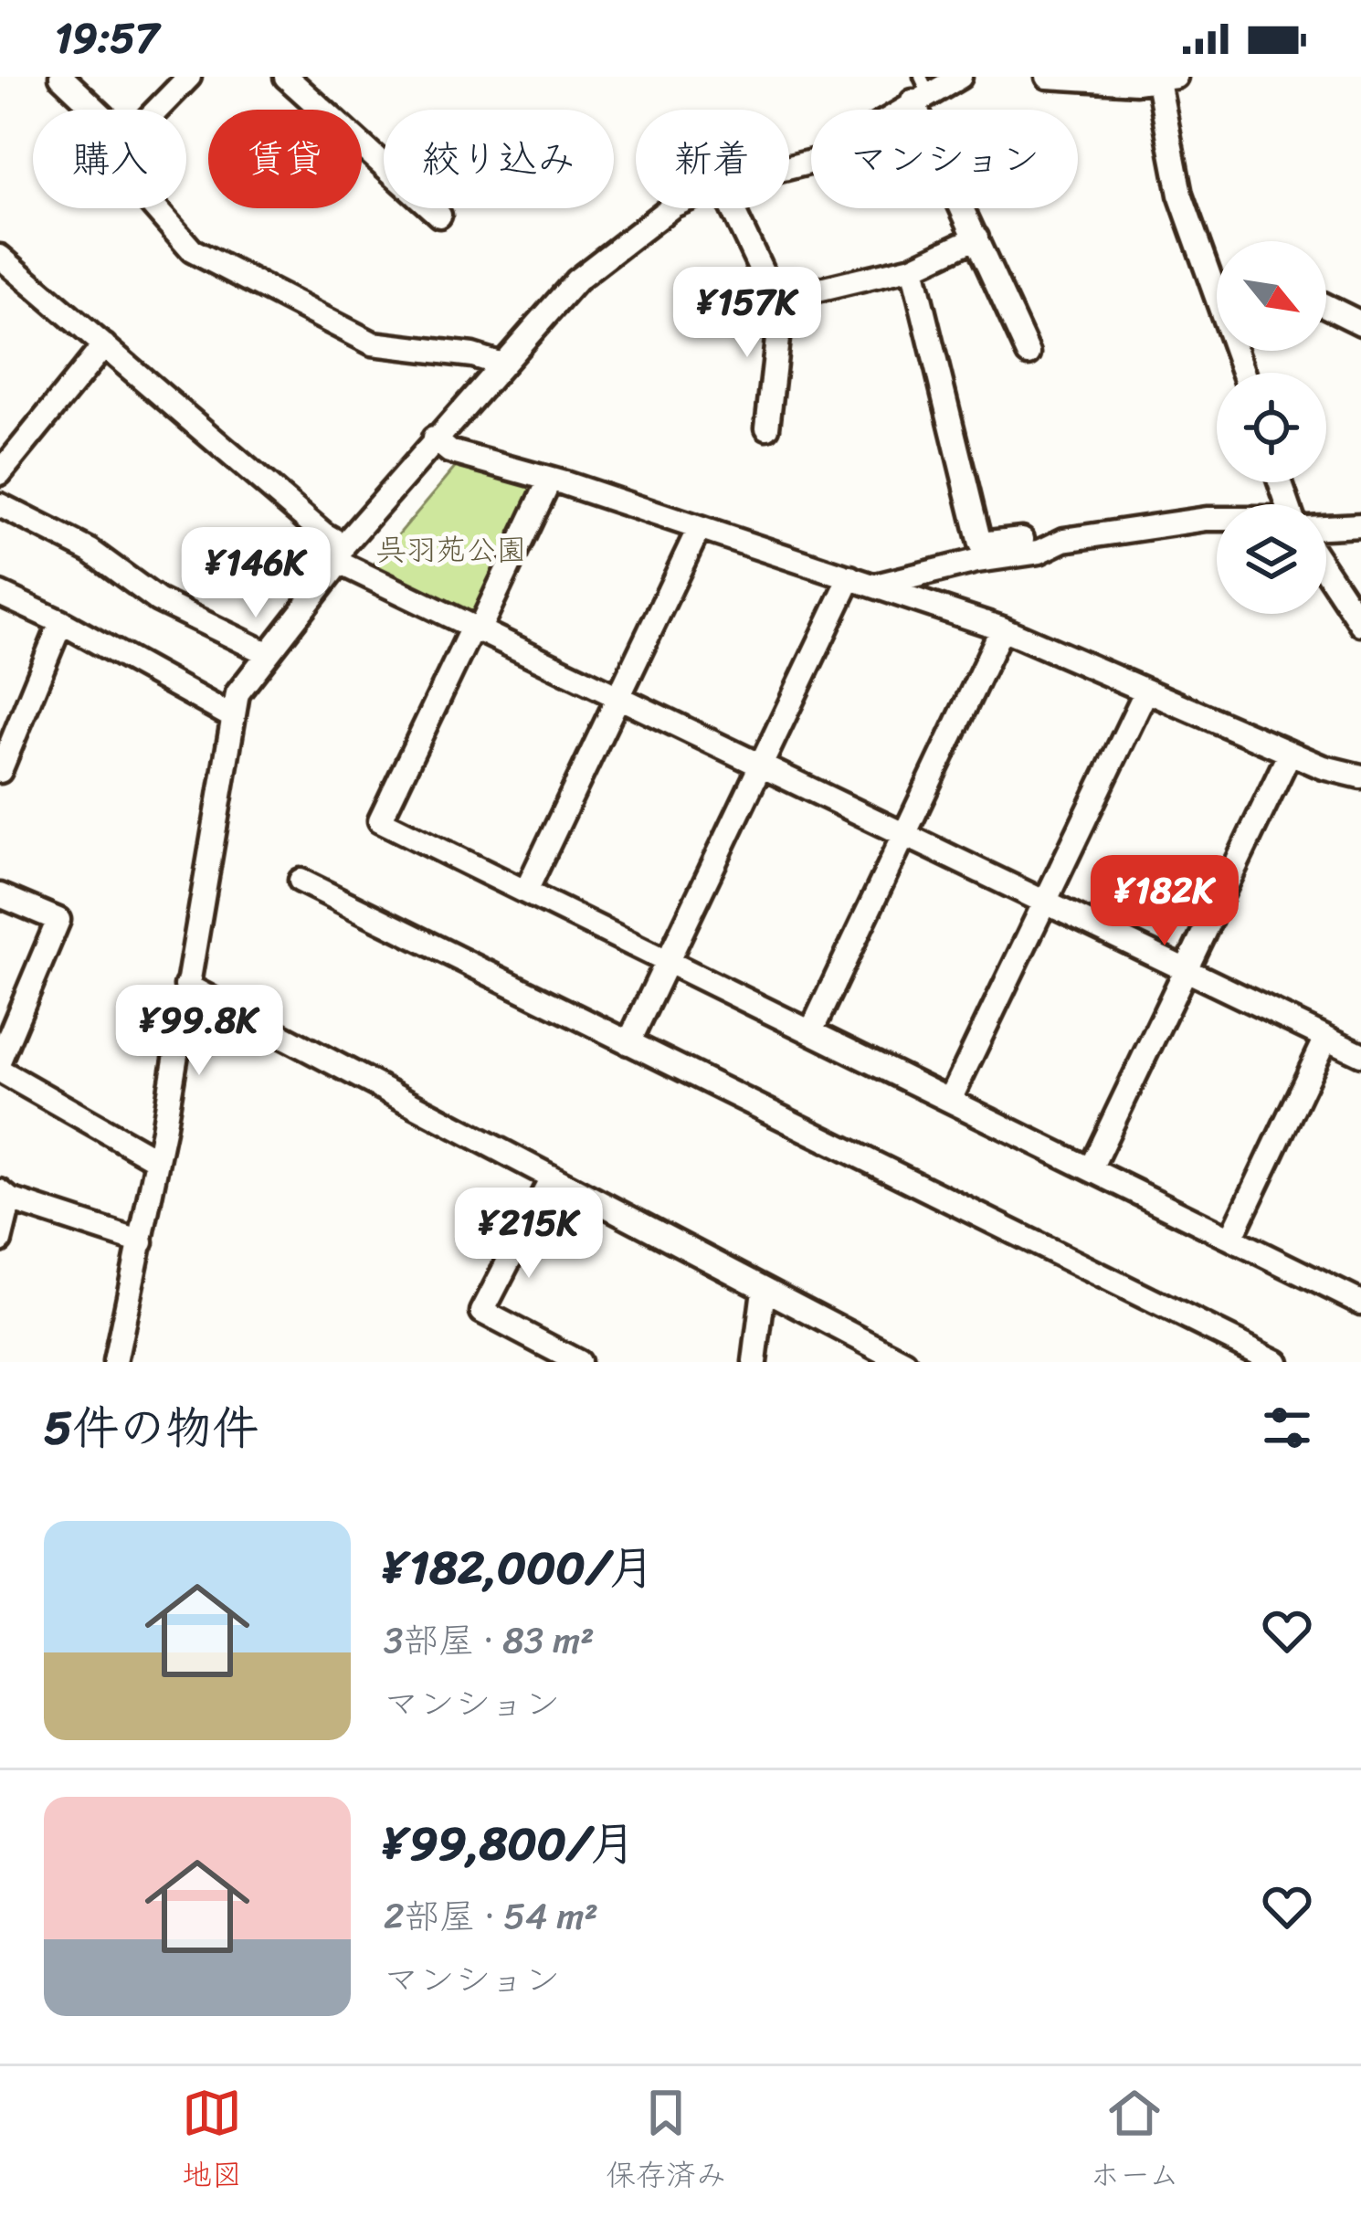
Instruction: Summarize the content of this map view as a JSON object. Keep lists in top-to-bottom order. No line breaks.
{"parks":["呉羽苑公園"],"north":"bottom right","page":{"status":"19:57","chip":["購入","賃貸","絞り込み","新着","マンション"],"price":["¥157K","¥146K","¥182K","¥99.8K","¥215K"],"heading":"5件の物件","list":[{"name":"¥182,000/月","note":"3部屋 · 83 m² · マンション"},{"name":"¥99,800/月","note":"2部屋 · 54 m² · マンション"}],"tabs":["地図","保存済み","ホーム"]}}
